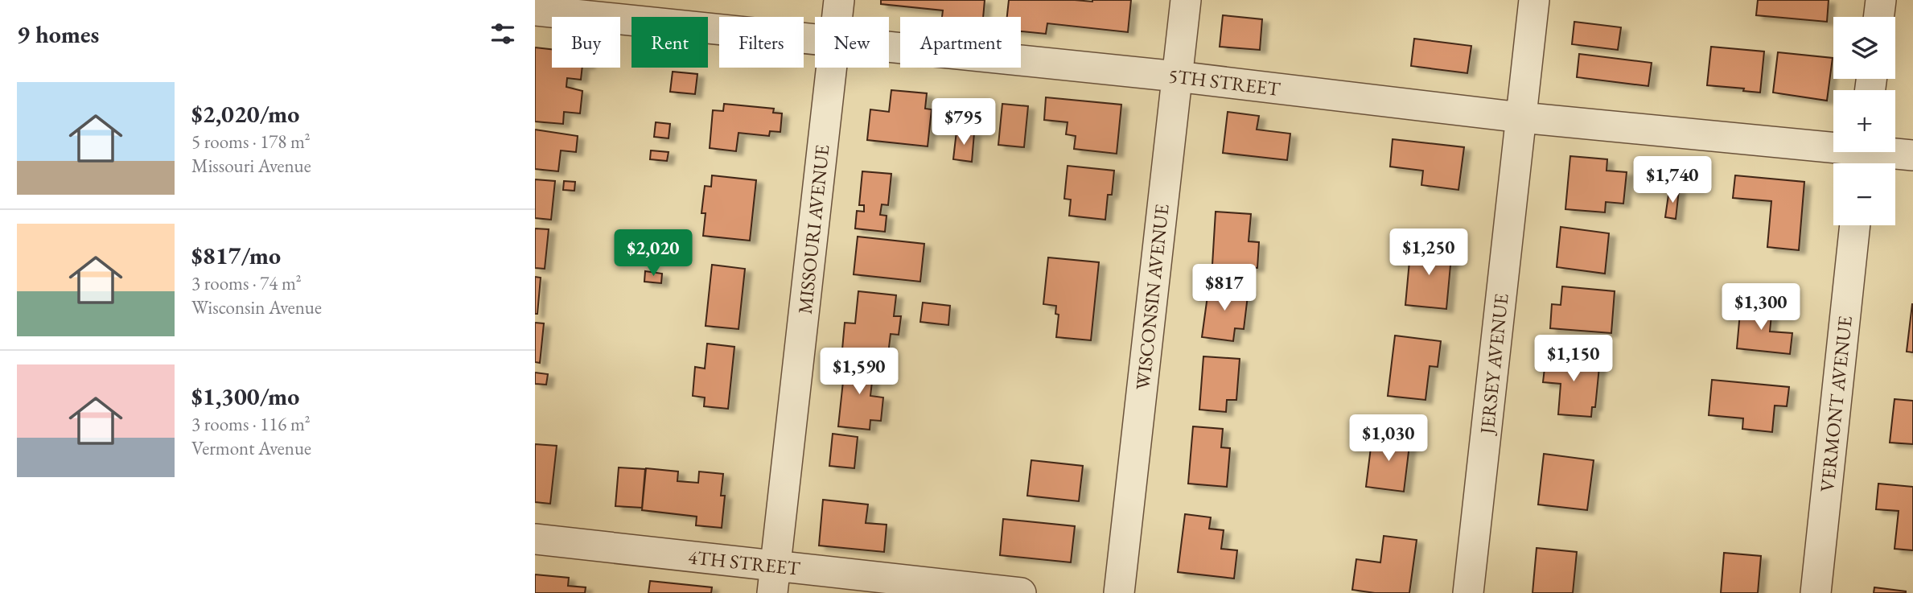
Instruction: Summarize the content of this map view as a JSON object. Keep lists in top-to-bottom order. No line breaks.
{"streets":{"street":["5TH STREET","MISSOURI AVENUE","WISCONSIN AVENUE","JERSEY AVENUE","VERMONT AVENUE","4TH STREET"]},"crossings":[["5TH STREET","WISCONSIN AVENUE"],["5TH STREET","JERSEY AVENUE"],["MISSOURI AVENUE","4TH STREET"]],"page":{"heading":"9 homes","map_buttons":["+","−"],"chip":["Buy","Rent","Filters","New","Apartment"],"list":[{"name":"$2,020/mo","note":"5 rooms · 178 m² · Missouri Avenue"},{"name":"$817/mo","note":"3 rooms · 74 m² · Wisconsin Avenue"},{"name":"$1,300/mo","note":"3 rooms · 116 m² · Vermont Avenue"}],"price":["$795","$1,740","$1,250","$2,020","$817","$1,300","$1,150","$1,590","$1,030"]}}
